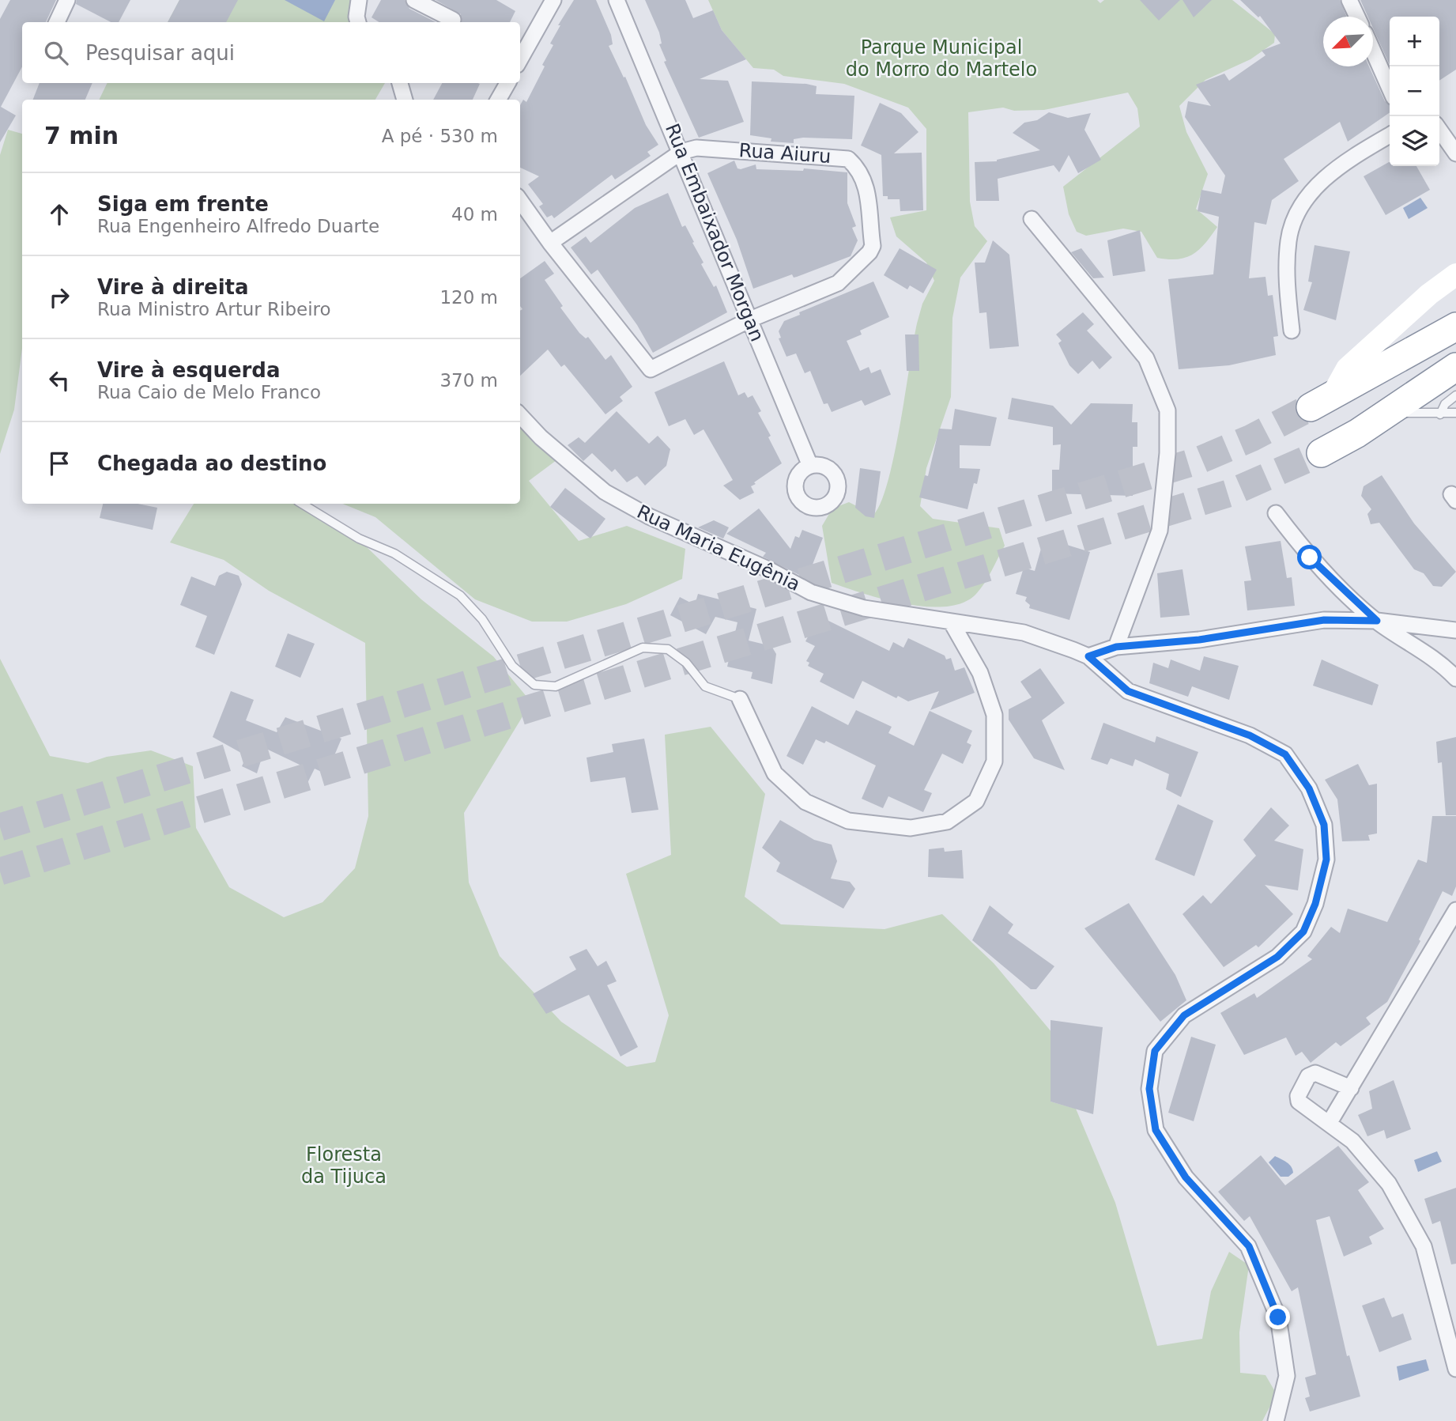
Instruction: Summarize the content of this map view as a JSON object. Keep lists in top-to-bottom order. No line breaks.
{"streets":{"street":["Rua Aiuru","Rua Embaixador Morgan","Rua Maria Eugênia"]},"crossings":[["Rua Aiuru","Rua Embaixador Morgan"]],"parks":["Parque Municipal do Morro do Martelo","Floresta da Tijuca"],"north":"bottom left","page":{"map_buttons":["+","−"],"search":"Pesquisar aqui","heading":["7 min","A pé · 530 m"],"list":[["Siga em frente","Rua Engenheiro Alfredo Duarte","40 m"],["Vire à direita","Rua Ministro Artur Ribeiro","120 m"],["Vire à esquerda","Rua Caio de Melo Franco","370 m"],"Chegada ao destino"]}}
